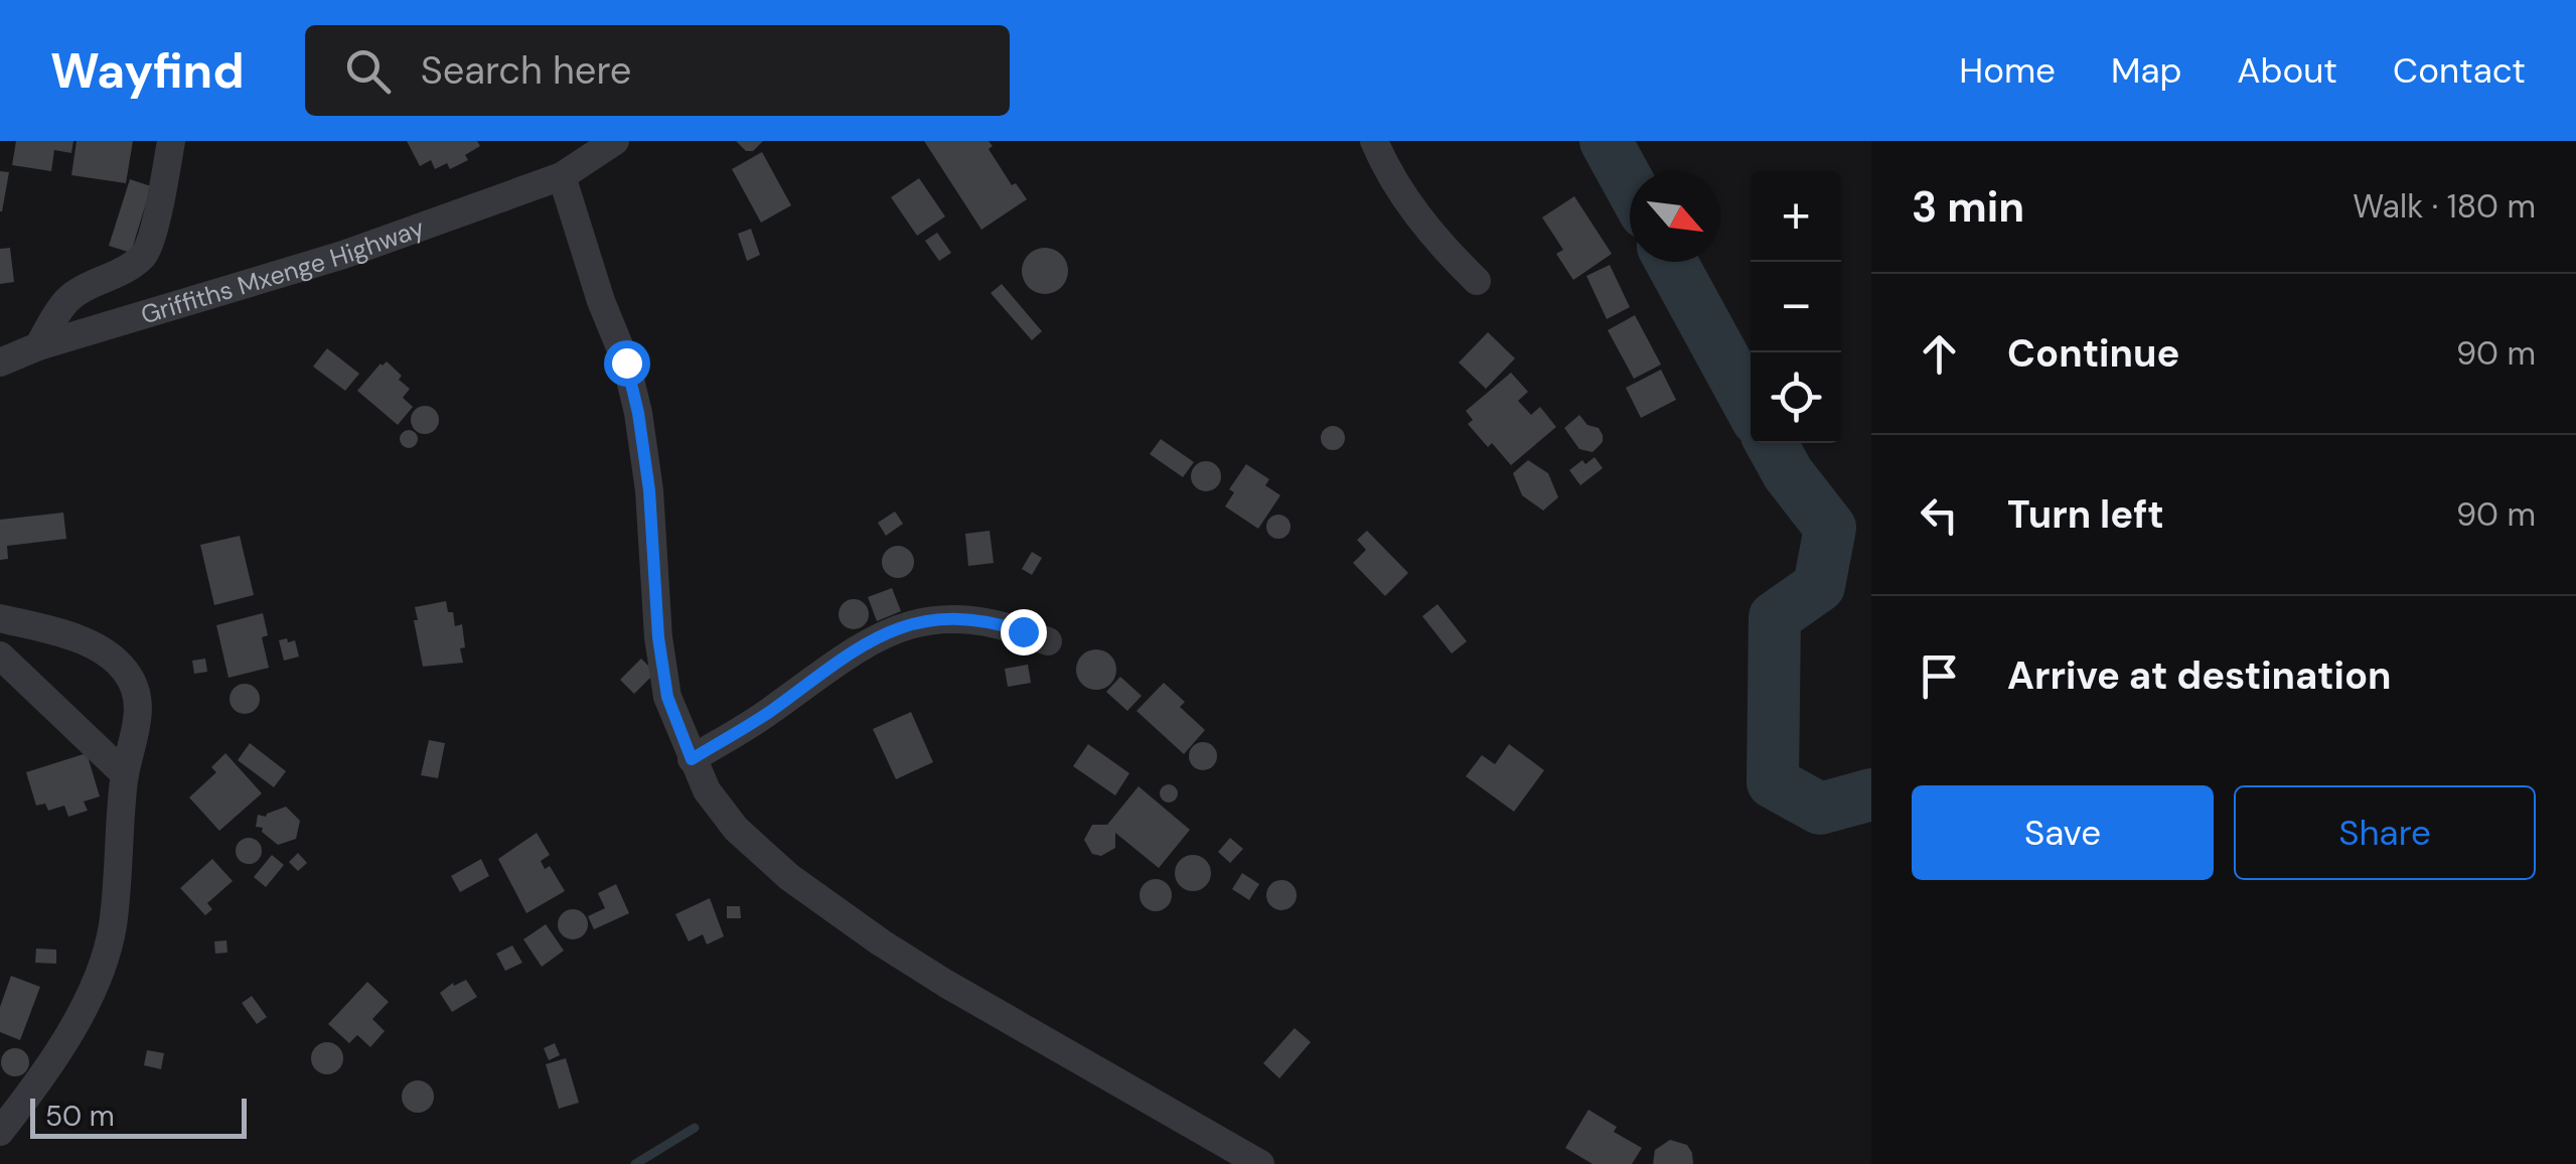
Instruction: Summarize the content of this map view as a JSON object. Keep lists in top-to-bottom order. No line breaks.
{"streets":{"street":["Griffiths Mxenge Highway"]},"scale_bar":"50 m","north":"bottom right","page":{"header":"Wayfind","search":"Search here","nav":["Home","Map","About","Contact"],"heading":["3 min","Walk · 180 m"],"map_buttons":["+","−"],"list":[["Continue","90 m"],["Turn left","90 m"],"Arrive at destination"],"buttons":["Save","Share"],"scale":"50 m"}}
